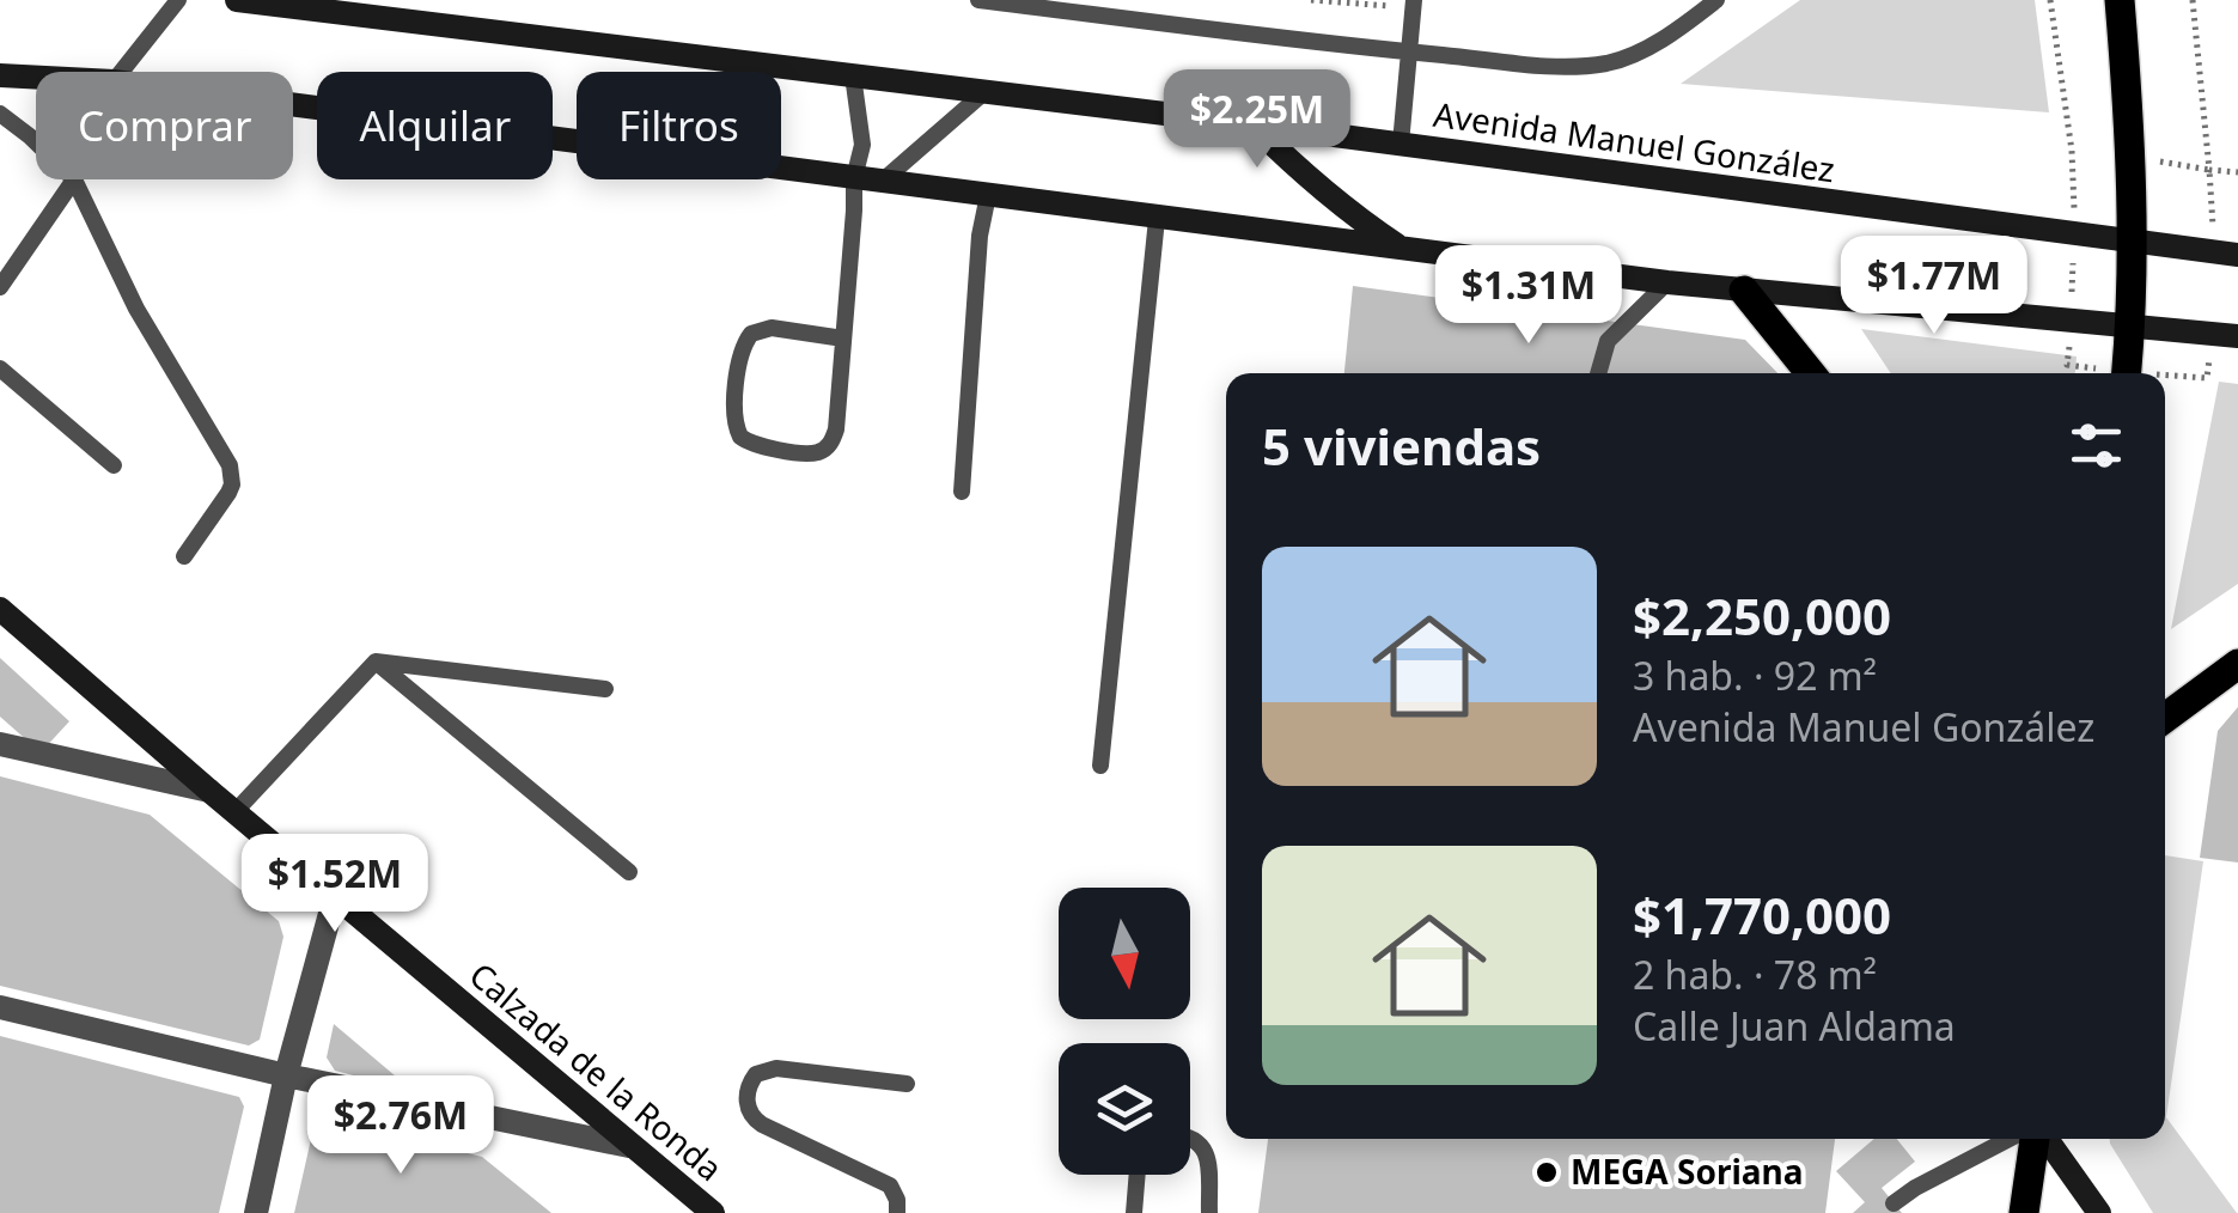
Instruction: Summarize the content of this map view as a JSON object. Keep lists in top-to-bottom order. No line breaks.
{"streets":{"street":["Avenida Manuel González","Calzada de la Ronda"]},"places":["MEGA Soriana"],"north":"bottom","page":{"price":["$2.25M","$1.77M","$1.31M","$1.52M","$2.76M"],"chip":["Comprar","Alquilar","Filtros"],"heading":"5 viviendas","list":[{"name":"$2,250,000","note":"3 hab. · 92 m² · Avenida Manuel González"},{"name":"$1,770,000","note":"2 hab. · 78 m² · Calle Juan Aldama"}]}}
